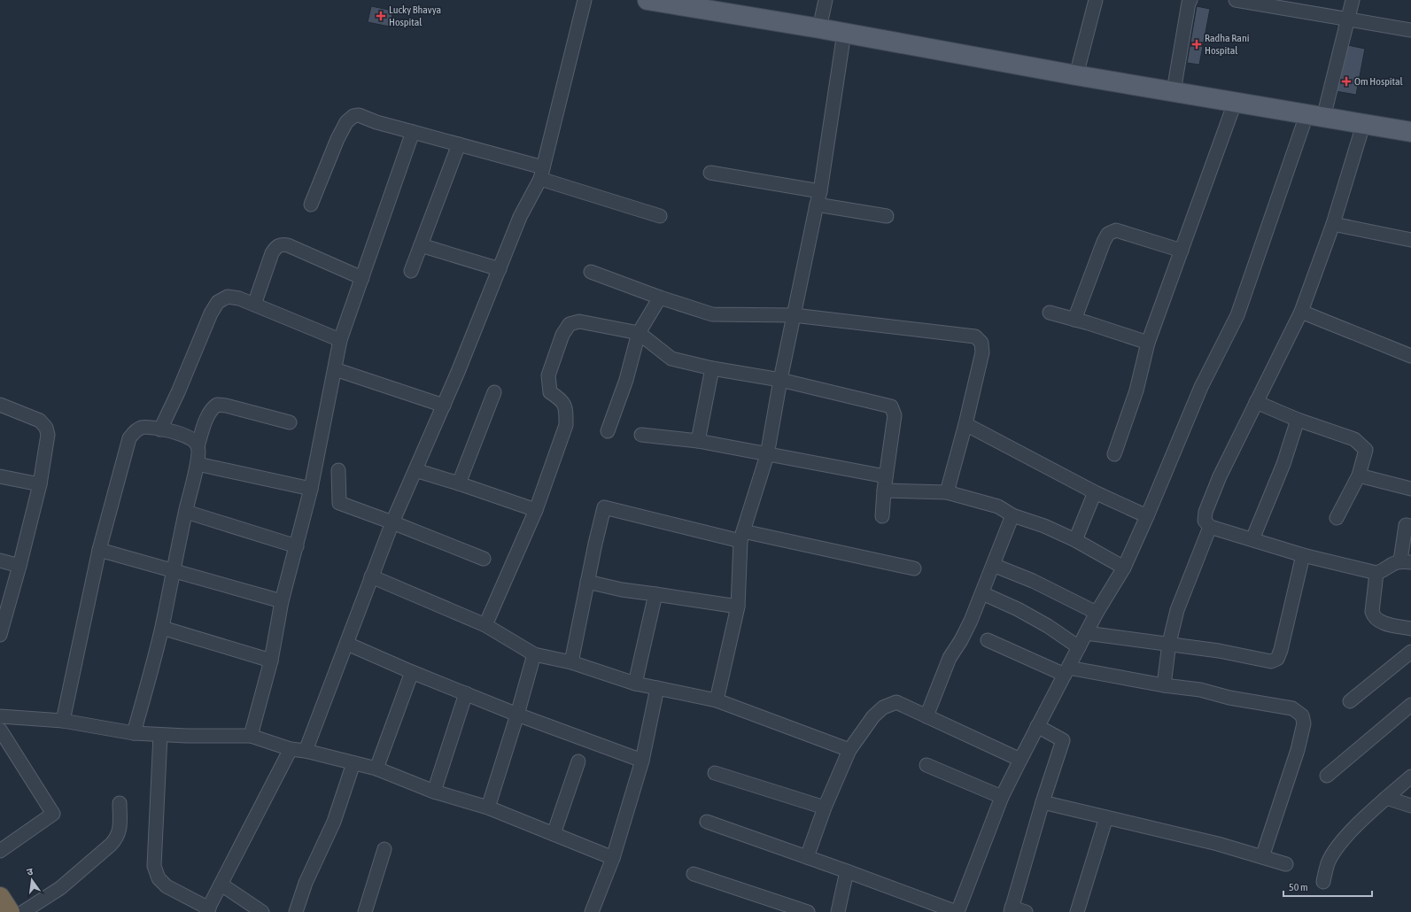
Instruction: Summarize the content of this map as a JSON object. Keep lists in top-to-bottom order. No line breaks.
{"places":{"health":["Lucky Bhavya Hospital","Radha Rani Hospital","Om Hospital"]},"scale_bar":"50 m","north":"top"}
